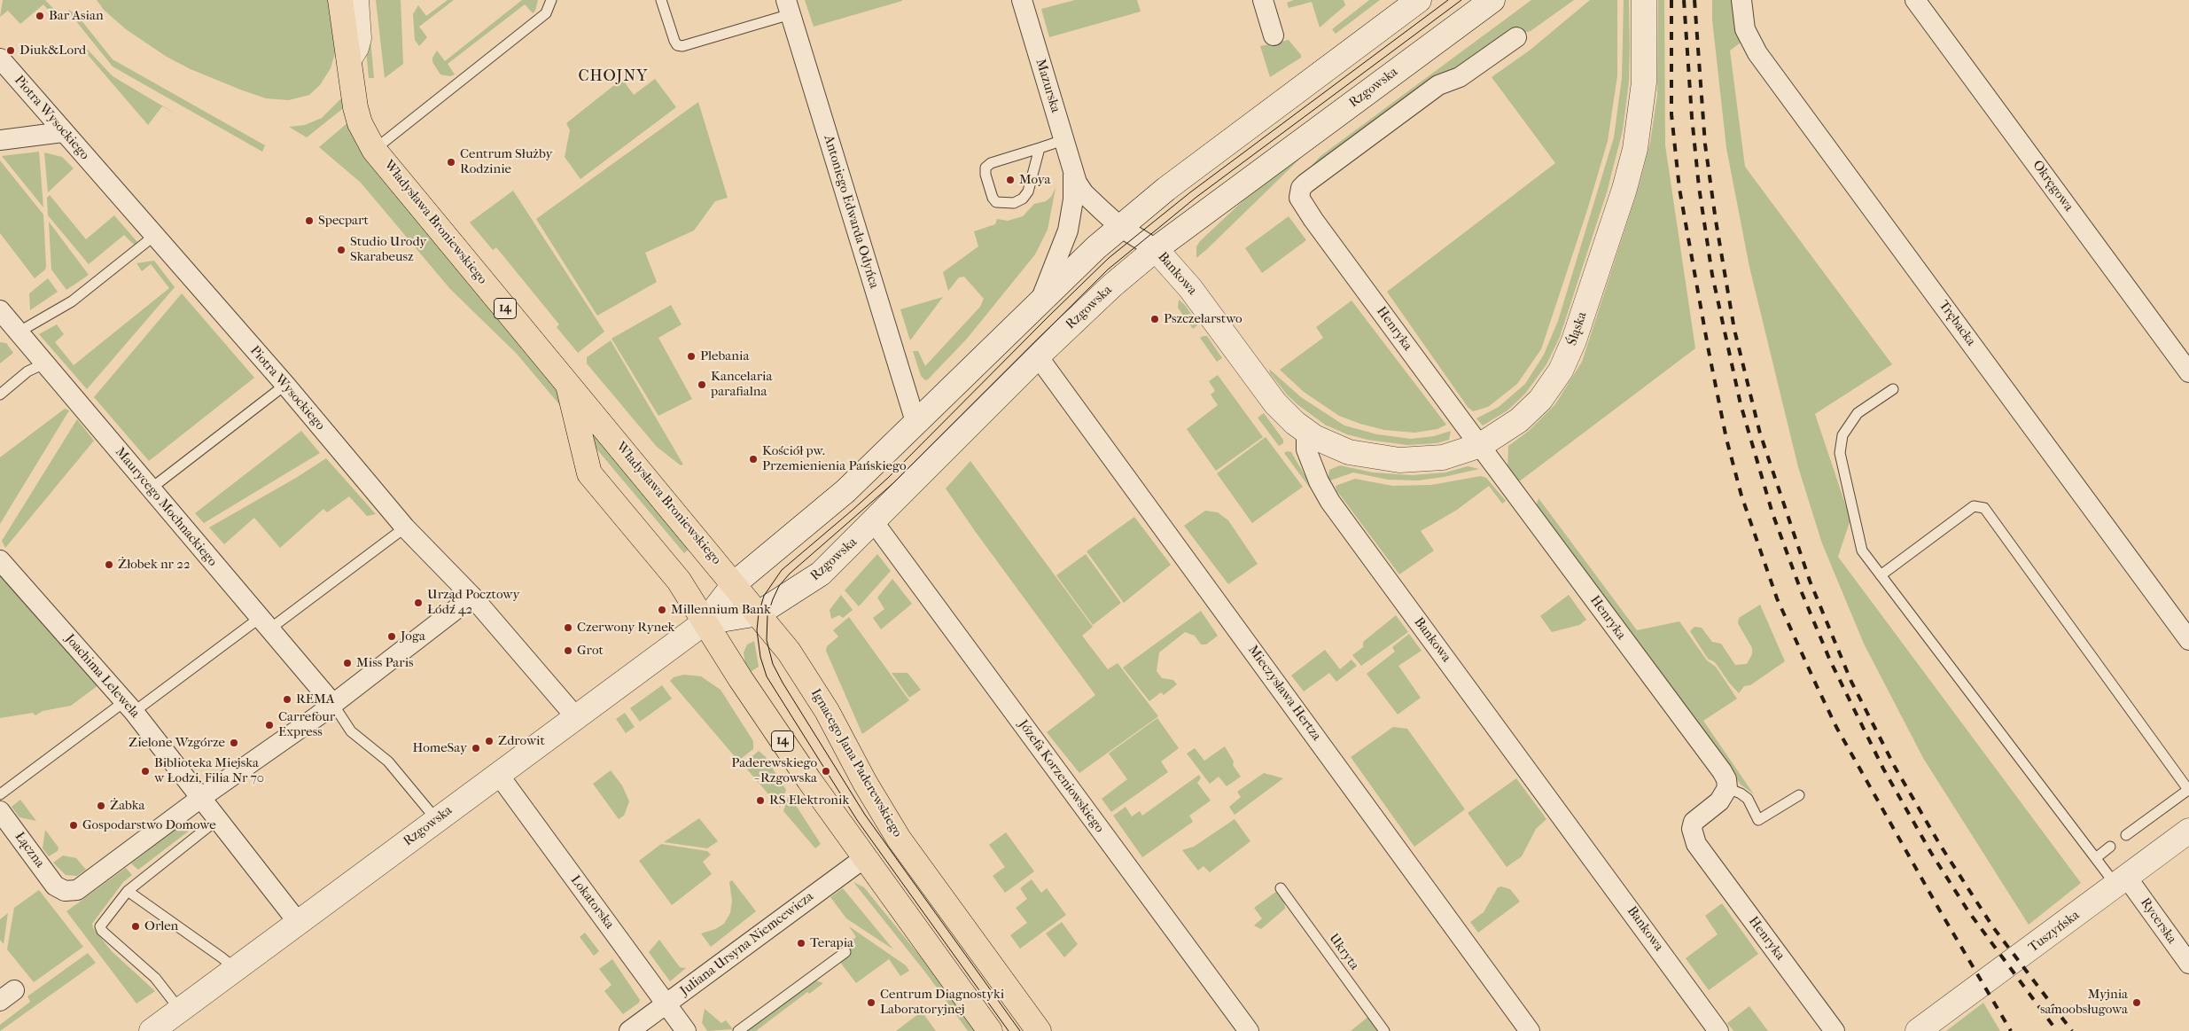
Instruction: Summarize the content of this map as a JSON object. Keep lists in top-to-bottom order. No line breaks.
{"streets":{"main road":["Władysława Broniewskiego","14","Ignacego Jana Paderewskiego"],"street":["Mazurska","Rzgowska","Piotra Wysockiego","Okręgowa","Antoniego Edwarda Odyńca","Bankowa","Trębacka","Henryka","Śląska","Maurycego Mochnackiego","Joachima Lelewela","Mieczysława Hertza","Józefa Korzeniowskiego","Łączna","Lokatorska","Rycerska","Tuszyńska","Juliana Ursyna Niemcewicza"],"lane":["Ukryta"]},"crossings":[["Mazurska","Rzgowska"],["Mazurska","Bankowa"],["Rzgowska","Piotra Wysockiego"],["Rzgowska","Antoniego Edwarda Odyńca"],["Rzgowska","Władysława Broniewskiego"],["Rzgowska","Bankowa"],["Rzgowska","14"],["Rzgowska","Joachima Lelewela"],["Rzgowska","Mieczysława Hertza"],["Rzgowska","Ignacego Jana Paderewskiego"],["Rzgowska","Józefa Korzeniowskiego"],["Rzgowska","Lokatorska"],["Władysława Broniewskiego","14"],["Władysława Broniewskiego","Ignacego Jana Paderewskiego"],["Bankowa","Śląska"],["14","Juliana Ursyna Niemcewicza"],["Henryka","Śląska"],["Joachima Lelewela","Łączna"],["Lokatorska","Juliana Ursyna Niemcewicza"],["Rycerska","Tuszyńska"]],"districts":["CHOJNY"],"places":["Bar Asian","Diuk&Lord","Centrum Służby Rodzinie","Moya","Specpart","Studio Urody Skarabeusz","Pszczelarstwo","Plebania","Kancelaria parafialna","Kościół pw. Przemienienia Pańskiego","Żłobek nr 22","Urząd Pocztowy Łódź 42","Millennium Bank","Czerwony Rynek","Joga","Grot","Miss Paris","REMA","Carrefour Express","Zdrowit","Zielone Wzgórze","HomeSay","Biblioteka Miejska w Łodzi, Filia Nr 70","Paderewskiego - Rzgowska","RS Elektronik","Żabka","Gospodarstwo Domowe","Orlen","Terapia","Centrum Diagnostyki Laboratoryjnej","Myjnia samoobsługowa"]}
